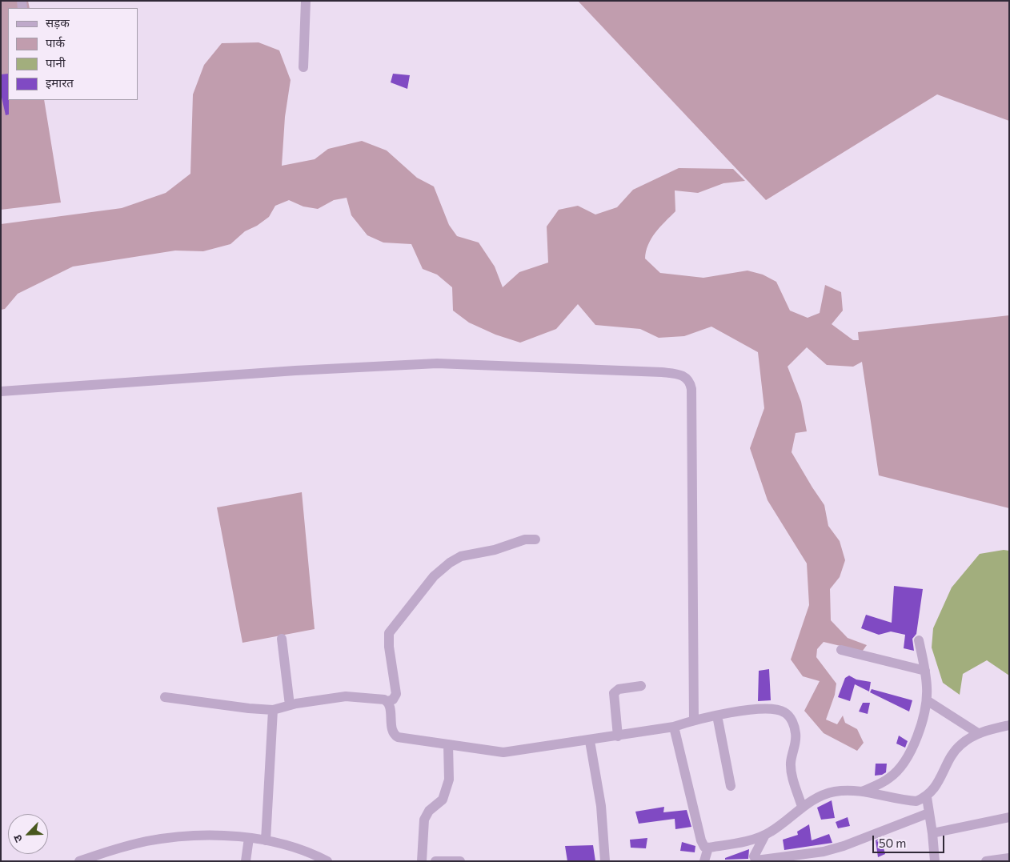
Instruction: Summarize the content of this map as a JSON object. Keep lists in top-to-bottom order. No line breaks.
{"legend":["सड़क","पार्क","पानी","इमारत"],"scale_bar":"50 m","north":"bottom left"}
